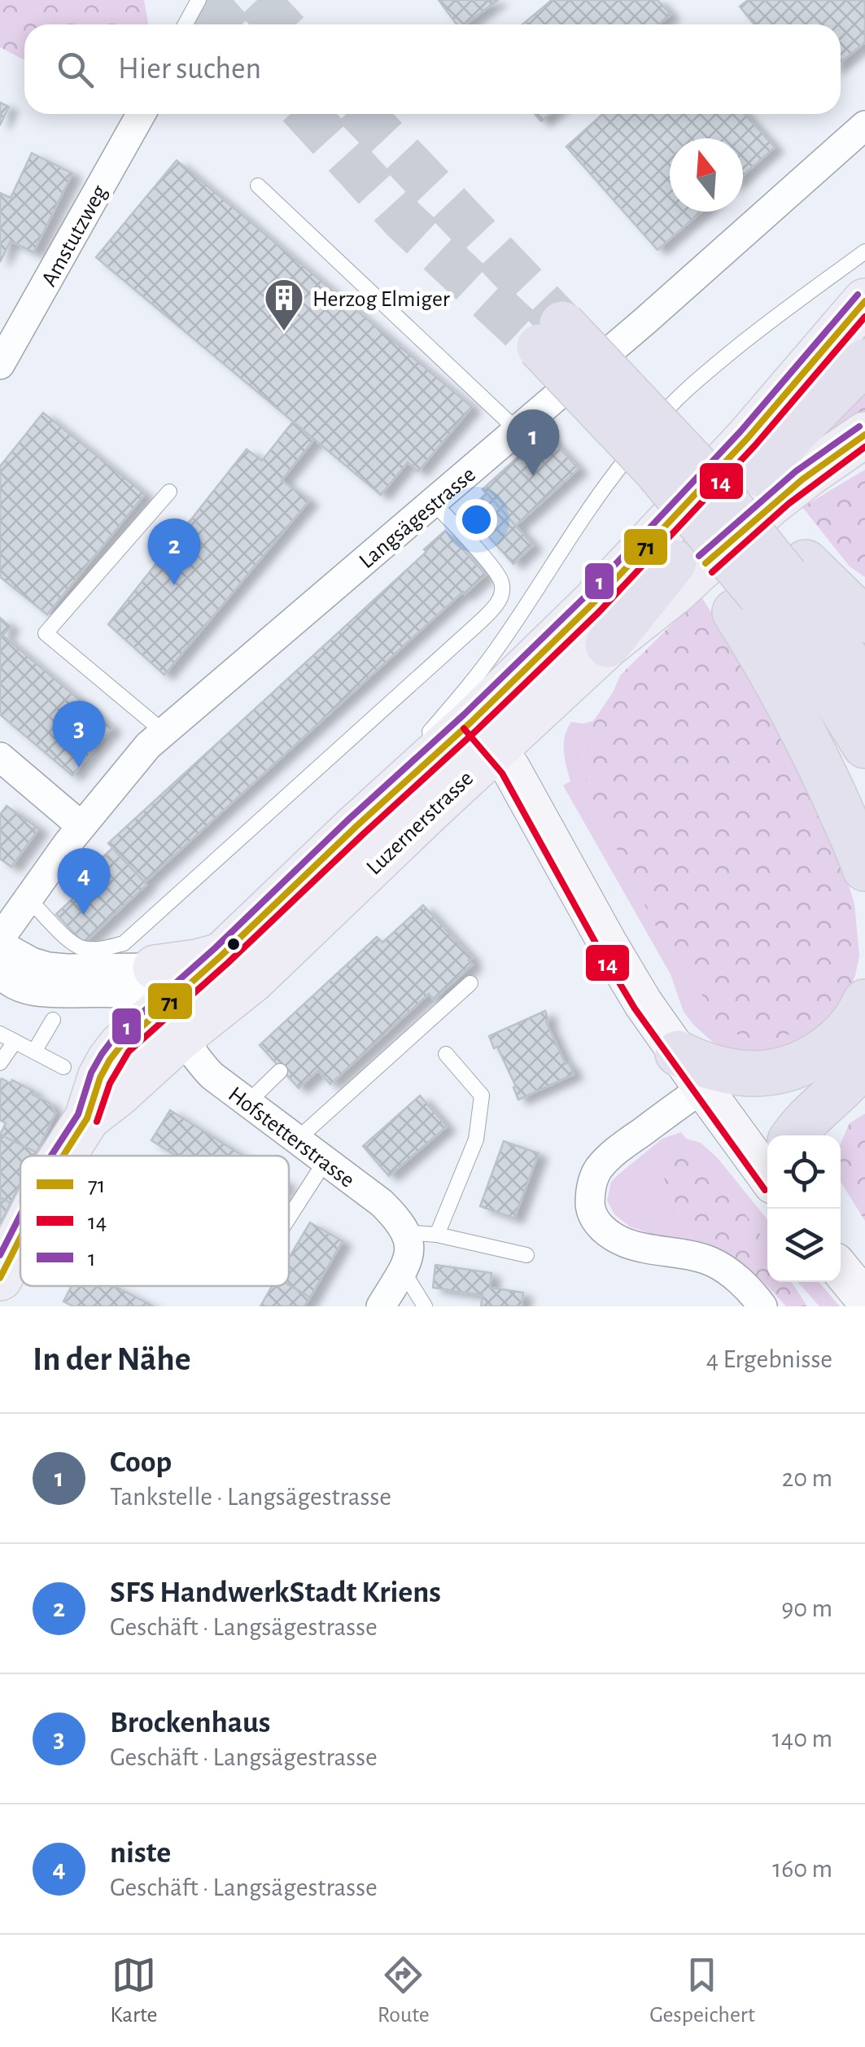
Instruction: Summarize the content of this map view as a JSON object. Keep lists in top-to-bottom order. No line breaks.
{"streets":{"main road":["Luzernerstrasse"],"street":["Amstutzweg","Langsägestrasse","Hofstetterstrasse"]},"crossings":[["Luzernerstrasse","Hofstetterstrasse"]],"places":{"building":["Herzog Elmiger"]},"lines":["transit line 1","transit line 71","transit line 14"],"legend":["71","14","1"],"north":"top","page":{"search":"Hier suchen","pins":["1","2","3","4"],"heading":["In der Nähe","4 Ergebnisse"],"list":[{"mark":"1","name":"Coop","note":"Tankstelle · Langsägestrasse","value":"20 m"},{"mark":"2","name":"SFS HandwerkStadt Kriens","note":"Geschäft · Langsägestrasse","value":"90 m"},{"mark":"3","name":"Brockenhaus","note":"Geschäft · Langsägestrasse","value":"140 m"},{"mark":"4","name":"niste","note":"Geschäft · Langsägestrasse","value":"160 m"}],"nav":["Karte","Route","Gespeichert"]}}
